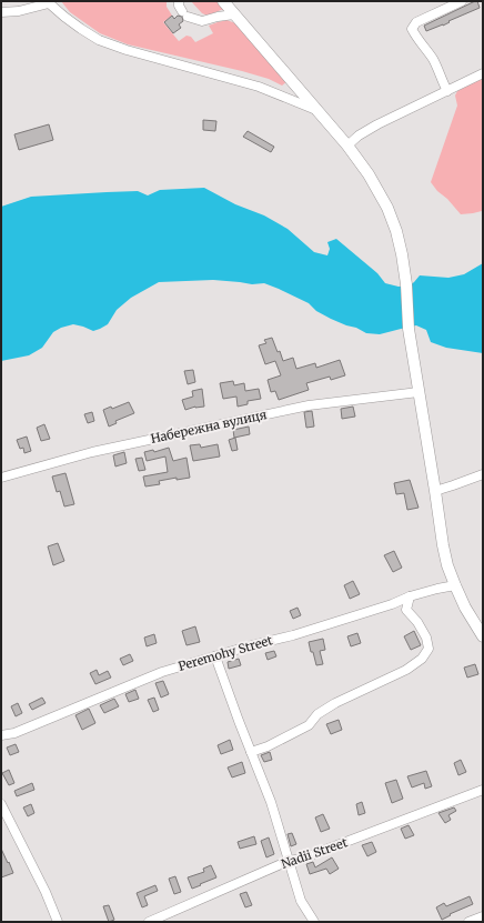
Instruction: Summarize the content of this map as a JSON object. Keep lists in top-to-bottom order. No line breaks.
{"streets":{"street":["Набережна вулиця","Peremohy Street","Nadii Street"]}}
